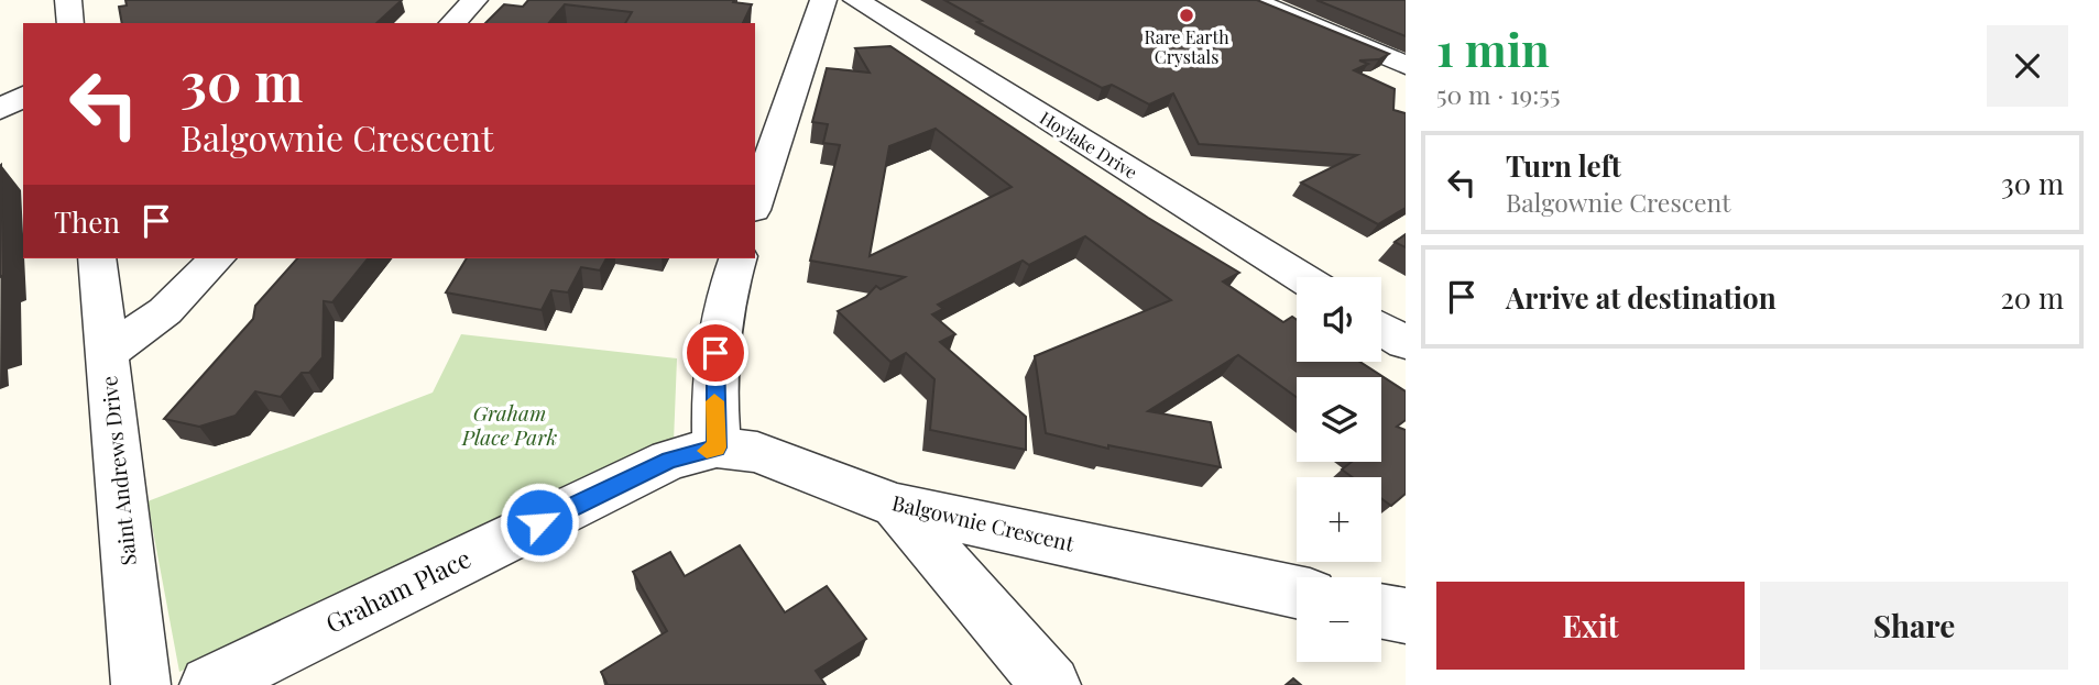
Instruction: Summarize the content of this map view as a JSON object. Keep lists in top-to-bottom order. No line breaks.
{"streets":{"street":["Hoylake Drive","Saint Andrews Drive","Balgownie Crescent","Graham Place"]},"crossings":[["Balgownie Crescent","Graham Place"]],"parks":["Graham Place Park"],"places":["Rare Earth Crystals"],"page":{"heading":["1 min","50 m · 19:55"],"turn":["30 m","Balgownie Crescent"],"list":[{"name":"Turn left","note":"Balgownie Crescent","value":"30 m"},{"name":"Arrive at destination","value":"20 m"}],"then":"Then","map_buttons":["+","−"],"buttons":["Exit","Share"]}}
